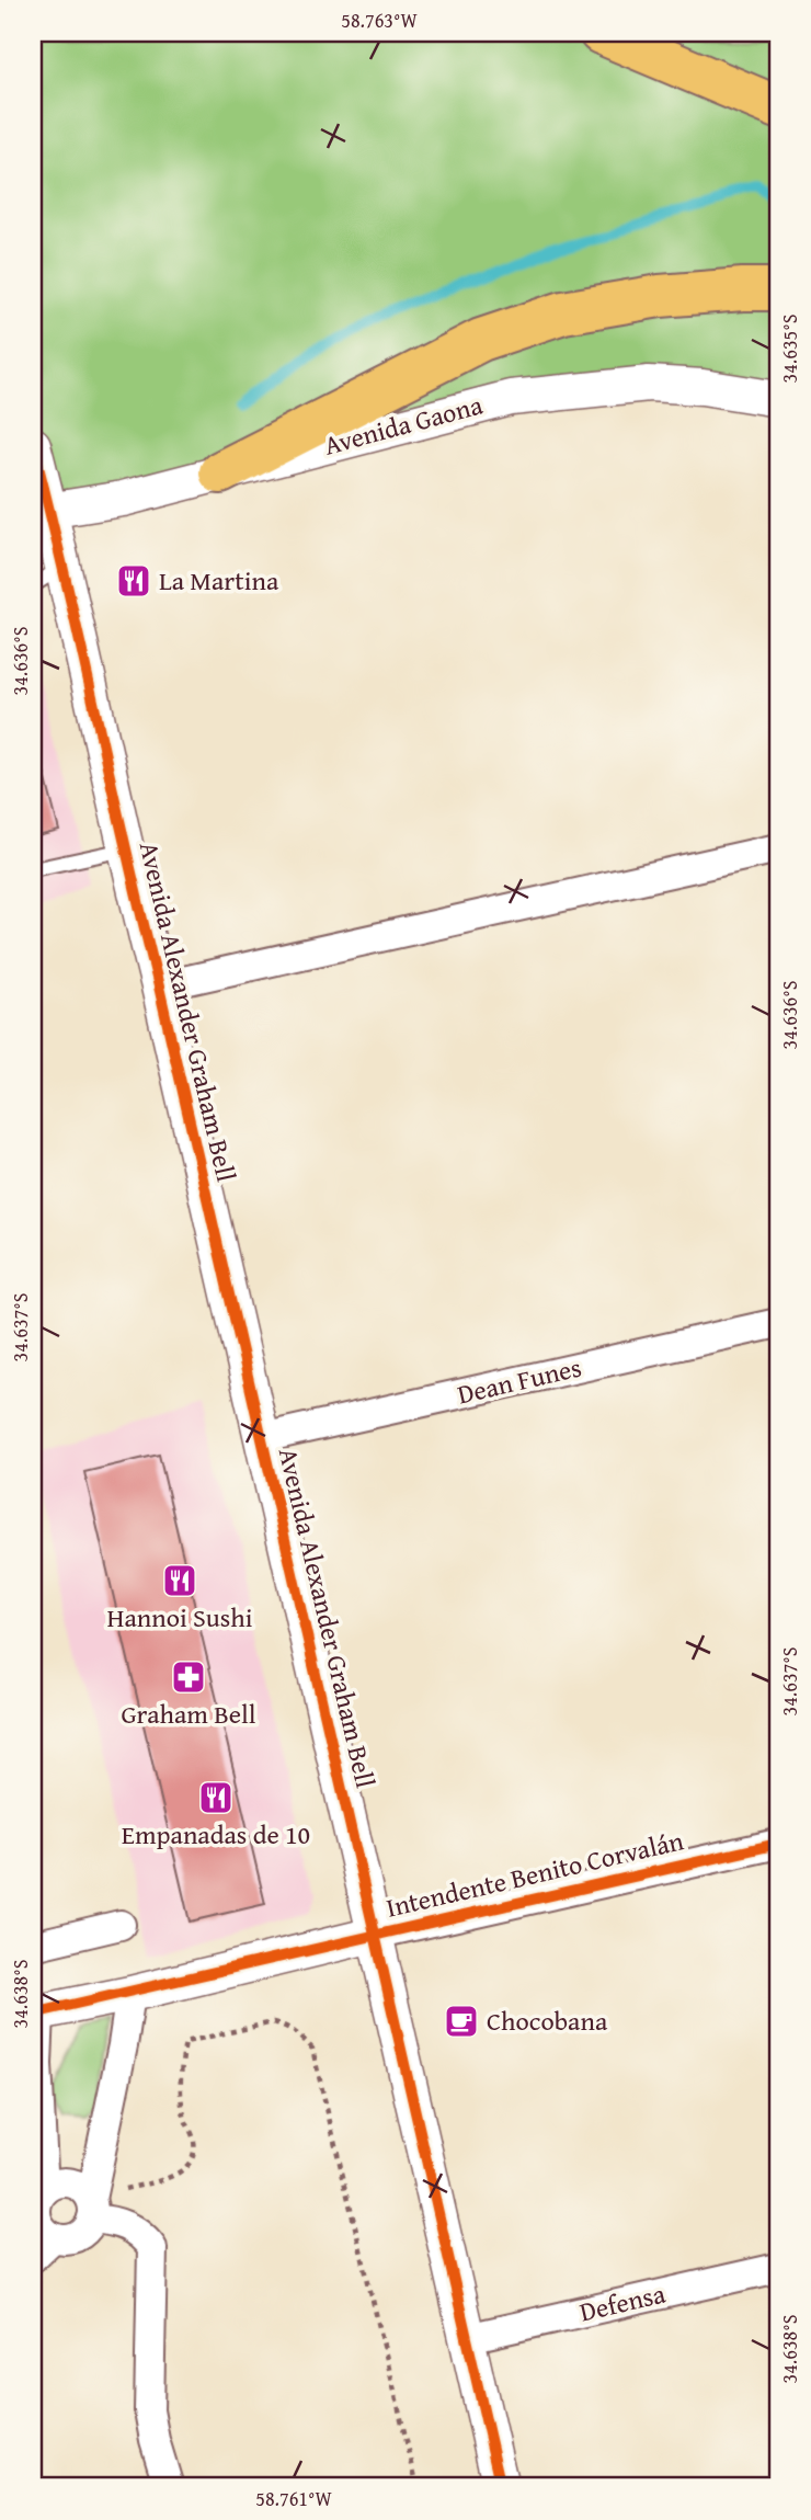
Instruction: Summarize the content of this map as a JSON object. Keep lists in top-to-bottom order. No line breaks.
{"streets":{"street":["Avenida Gaona","Avenida Alexander Graham Bell","Dean Funes","Intendente Benito Corvalán","Defensa"]},"crossings":[["Avenida Gaona","Avenida Alexander Graham Bell"],["Avenida Alexander Graham Bell","Dean Funes"],["Avenida Alexander Graham Bell","Intendente Benito Corvalán"],["Avenida Alexander Graham Bell","Defensa"]],"places":{"restaurant":["La Martina","Hannoi Sushi","Empanadas de 10"],"pharmacy":["Graham Bell"],"cafe":["Chocobana"]},"coordinates":["58.763°W","34.635°S","34.636°S","34.637°S","34.638°S","58.761°W"]}
